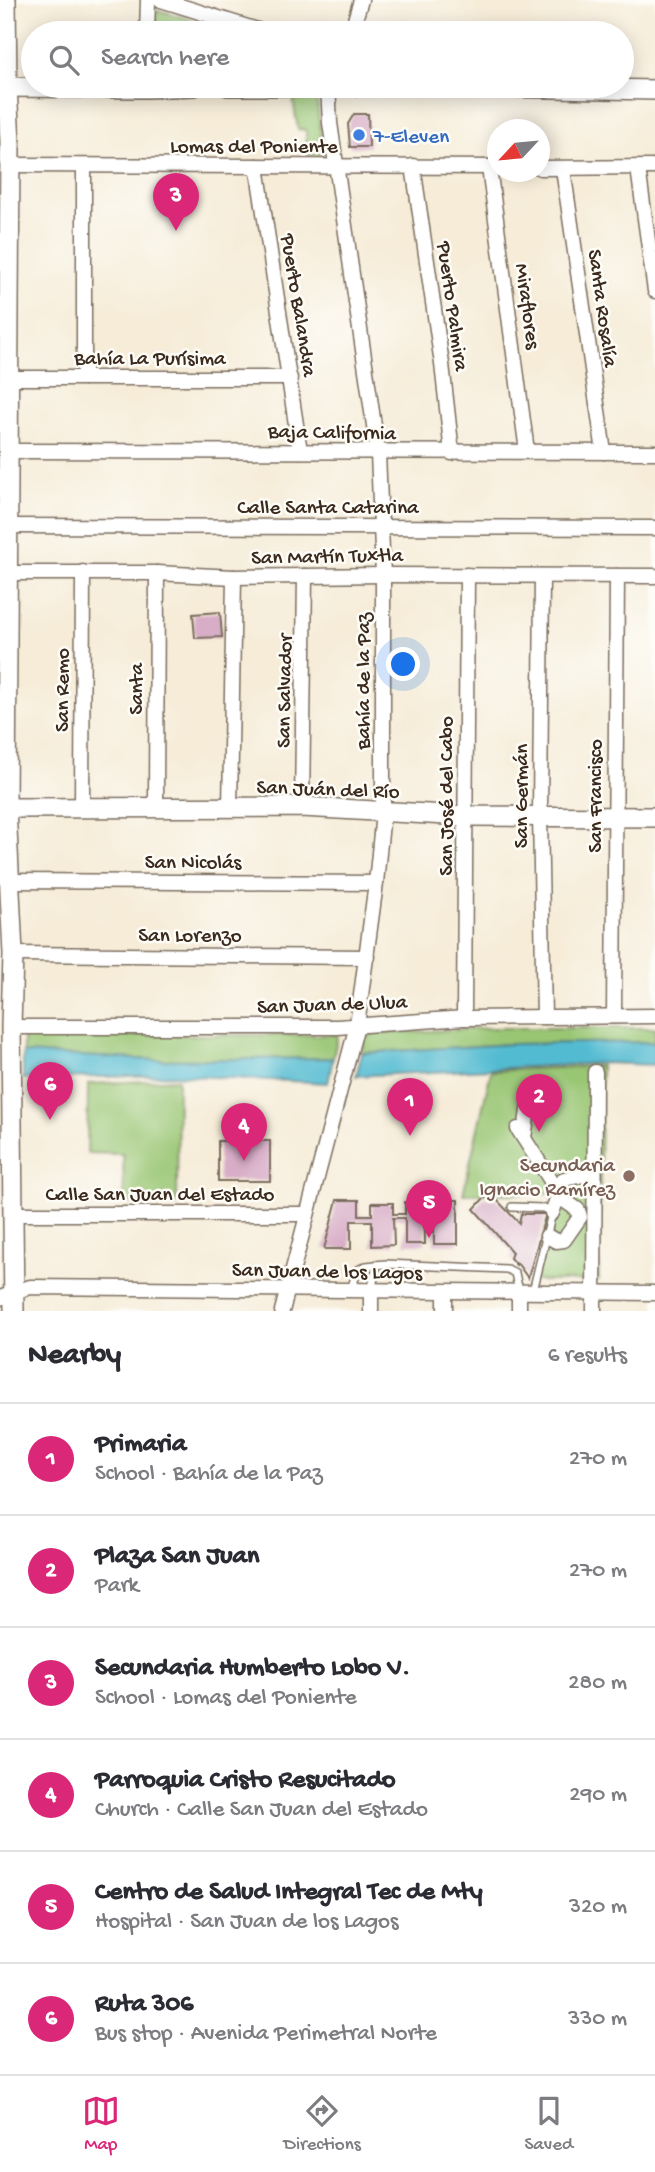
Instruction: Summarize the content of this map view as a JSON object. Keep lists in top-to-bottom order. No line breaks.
{"streets":{"street":["Lomas del Poniente","Puerto Balandra","Puerto Palmira","Miraflores","Santa Rosalía","Bahía La Purísima","Baja California","Calle Santa Catarina","San Martín Tuxtla","Bahía de la Paz","Santa","San Remo","San Salvador","San Juán del Río","San José del Cabo","San Germán","San Francisco","San Nicolás","San Lorenzo","San Juan de Ulua","Calle San Juan del Estado","San Juan de los Lagos"]},"crossings":[["Lomas del Poniente","Puerto Balandra"],["Lomas del Poniente","Puerto Palmira"],["Lomas del Poniente","Bahía de la Paz"],["Puerto Balandra","Bahía La Purísima"],["Puerto Balandra","Baja California"],["Puerto Palmira","Baja California"],["Miraflores","Baja California"],["Santa Rosalía","Baja California"],["Baja California","Bahía de la Paz"],["Calle Santa Catarina","Bahía de la Paz"],["San Martín Tuxtla","Bahía de la Paz"],["San Martín Tuxtla","Santa"],["San Martín Tuxtla","San Remo"],["San Martín Tuxtla","San Salvador"],["San Martín Tuxtla","San José del Cabo"],["San Martín Tuxtla","San Germán"],["San Martín Tuxtla","San Francisco"],["Bahía de la Paz","San Juán del Río"],["Bahía de la Paz","San Nicolás"],["Bahía de la Paz","San Lorenzo"],["Bahía de la Paz","San Juan de Ulua"],["Bahía de la Paz","Calle San Juan del Estado"],["Bahía de la Paz","San Juan de los Lagos"],["Santa","San Juán del Río"],["San Remo","San Juán del Río"],["San Salvador","San Juán del Río"],["San Juán del Río","San José del Cabo"],["San Juán del Río","San Germán"],["San Juán del Río","San Francisco"],["San José del Cabo","San Juan de Ulua"],["San Germán","San Juan de Ulua"],["San Francisco","San Juan de Ulua"]],"places":["7-Eleven","Secundaria Ignacio Ramírez"],"north":"bottom left","page":{"search":"Search here","pins":["3","6","2","1","4","5"],"heading":["Nearby","6 results"],"list":[{"mark":"1","name":"Primaria","note":"School · Bahía de la Paz","value":"270 m"},{"mark":"2","name":"Plaza San Juan","note":"Park","value":"270 m"},{"mark":"3","name":"Secundaria Humberto Lobo V.","note":"School · Lomas del Poniente","value":"280 m"},{"mark":"4","name":"Parroquia Cristo Resucitado","note":"Church · Calle San Juan del Estado","value":"290 m"},{"mark":"5","name":"Centro de Salud Integral Tec de Mty","note":"Hospital · San Juan de los Lagos","value":"320 m"},{"mark":"6","name":"Ruta 306","note":"Bus stop · Avenida Perimetral Norte","value":"330 m"}],"nav":["Map","Directions","Saved"]}}
